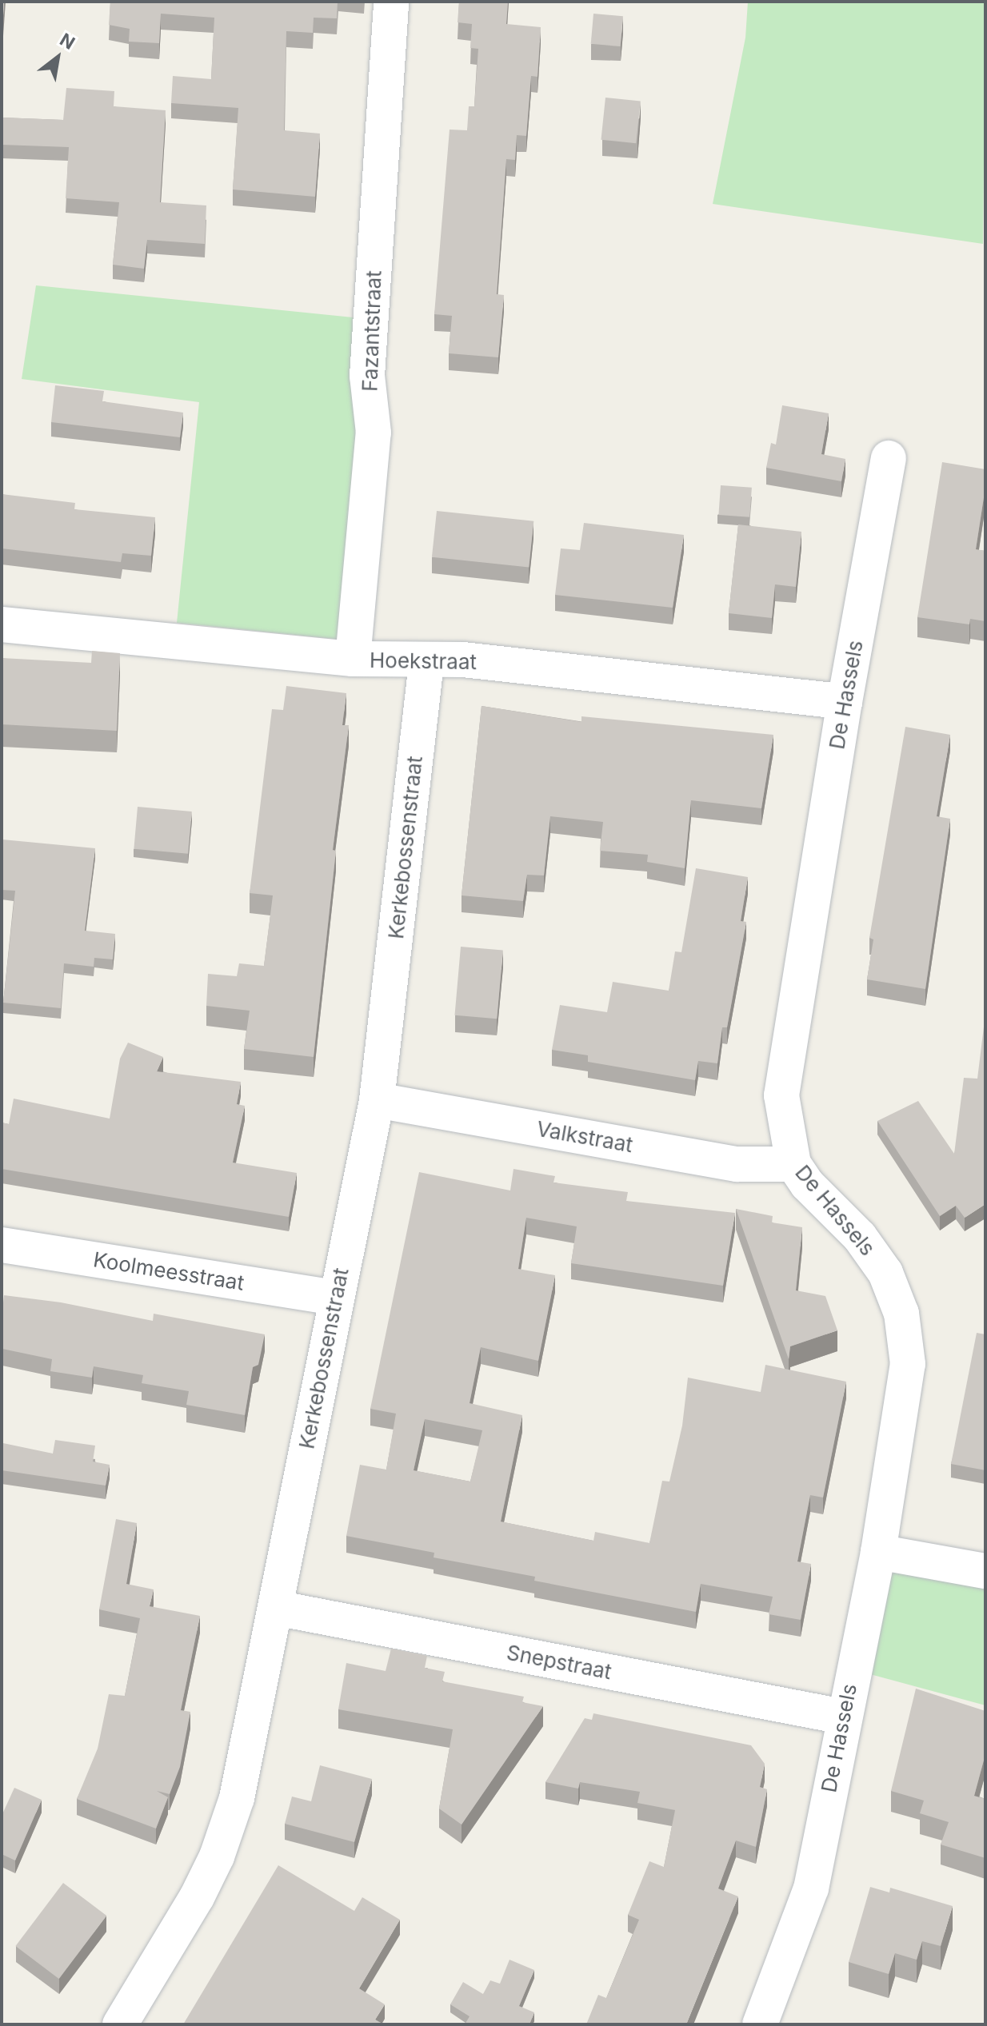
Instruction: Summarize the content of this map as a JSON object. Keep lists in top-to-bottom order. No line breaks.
{"streets":{"street":["Fazantstraat","Hoekstraat","De Hassels","Kerkebossenstraat","Valkstraat","Koolmeesstraat","Snepstraat"]},"crossings":[["Fazantstraat","Hoekstraat"],["Hoekstraat","De Hassels"],["Hoekstraat","Kerkebossenstraat"],["De Hassels","Valkstraat"],["De Hassels","Snepstraat"],["Kerkebossenstraat","Valkstraat"],["Kerkebossenstraat","Koolmeesstraat"],["Kerkebossenstraat","Snepstraat"]],"north":"top right"}
